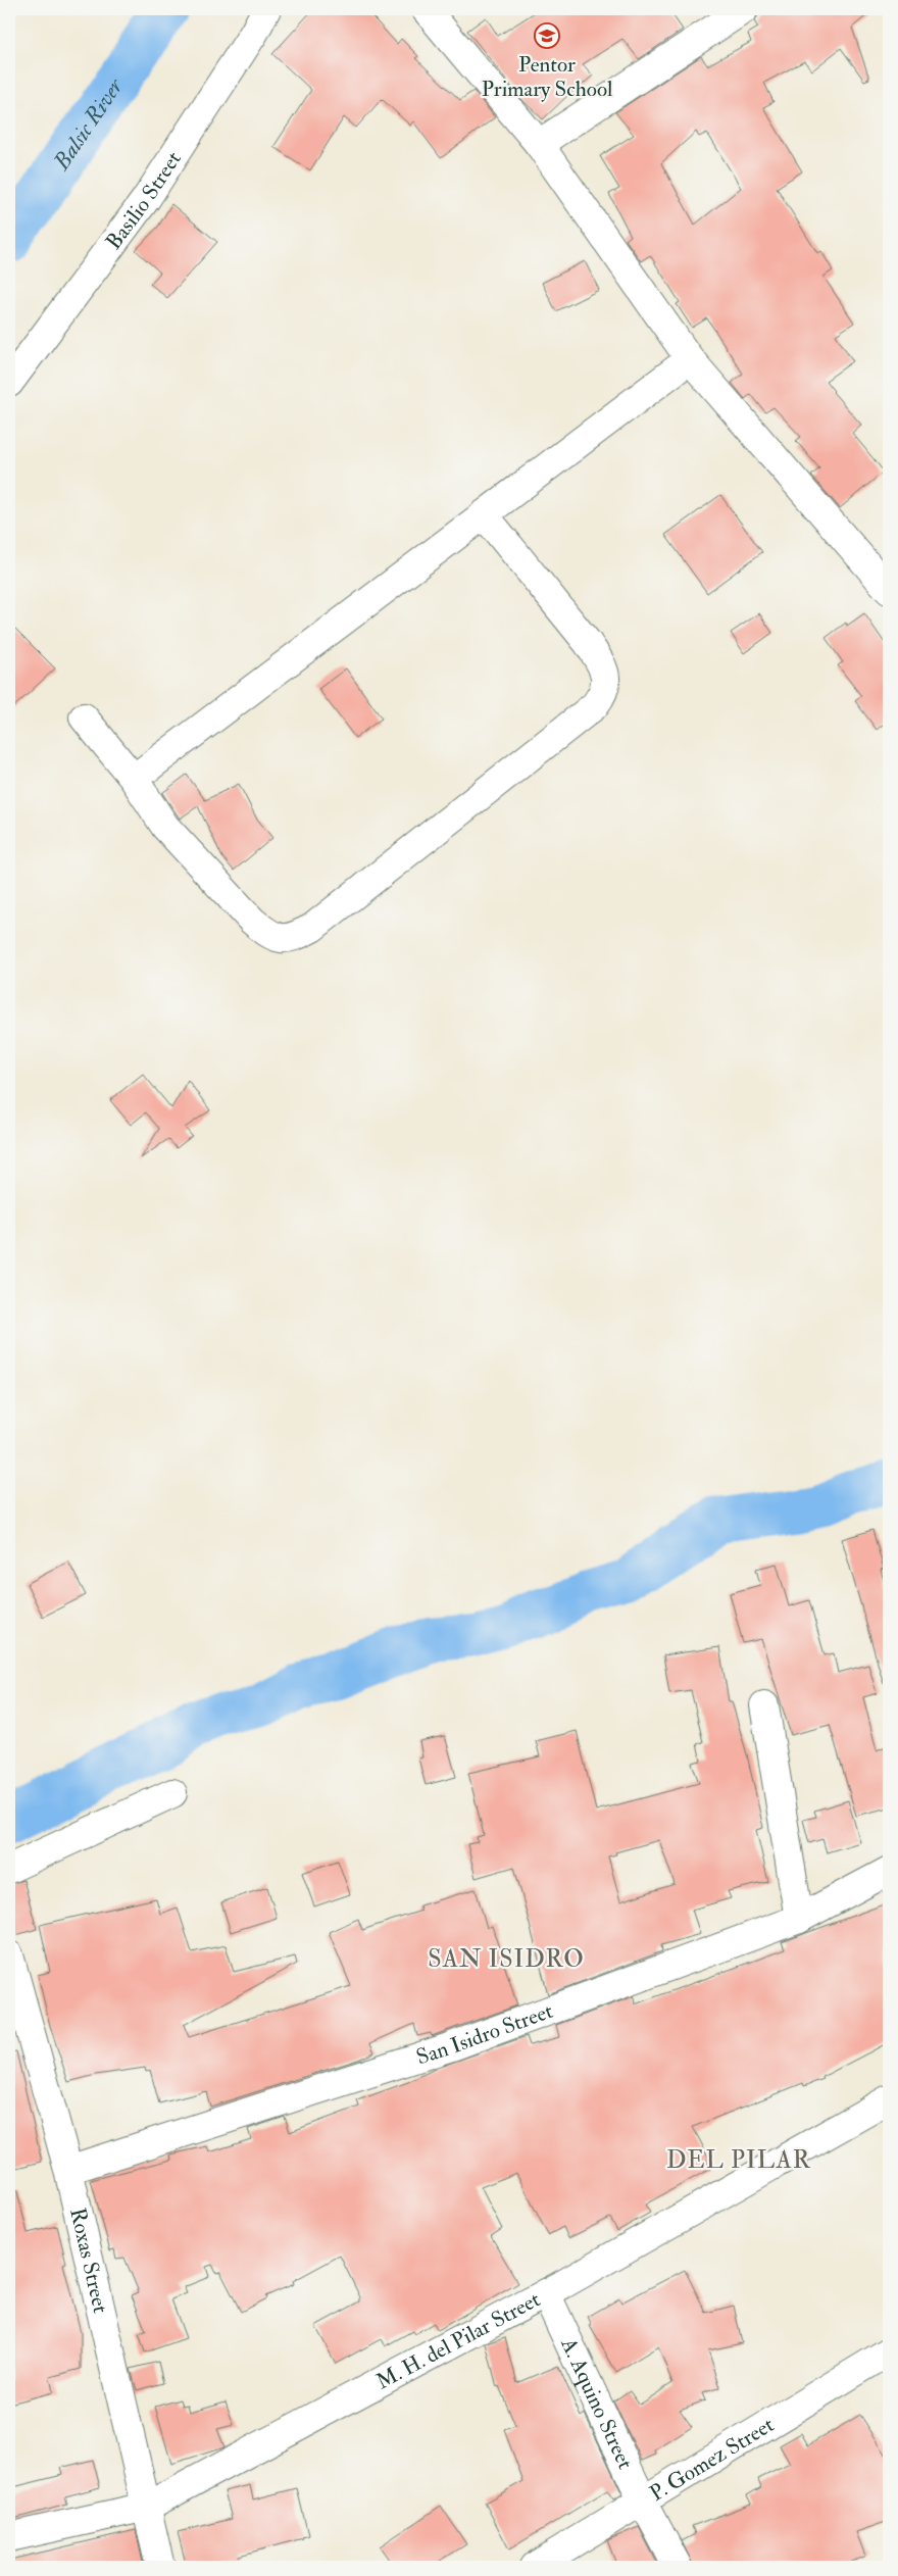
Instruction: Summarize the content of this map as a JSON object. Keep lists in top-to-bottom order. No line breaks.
{"streets":{"street":["Basilio Street","San Isidro Street","Roxas Street","M. H. del Pilar Street","A. Aquino Street","P. Gomez Street"]},"crossings":[["San Isidro Street","Roxas Street"],["Roxas Street","M. H. del Pilar Street"],["M. H. del Pilar Street","A. Aquino Street"],["A. Aquino Street","P. Gomez Street"]],"districts":["SAN ISIDRO","DEL PILAR"],"water":["Balsic River"],"places":{"school or university":["Pentor Primary School"]}}
